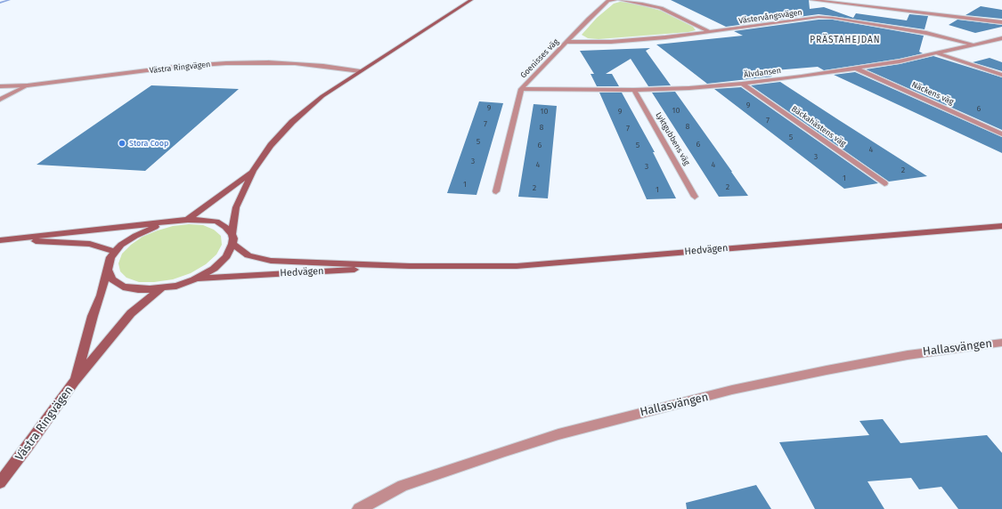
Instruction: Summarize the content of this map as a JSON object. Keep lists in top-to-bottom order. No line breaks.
{"streets":{"main road":["Västra Ringvägen","Hedvägen"],"street":["Västervångsvägen","Goenisses väg","Älvdansen","Näckens väg","Bäckahästens väg","Lyktgubbens väg","Hallasvängen"]},"crossings":[["Västervångsvägen","Goenisses väg"],["Västervångsvägen","Älvdansen"],["Goenisses väg","Älvdansen"],["Västra Ringvägen","Hedvägen"],["Älvdansen","Näckens väg"],["Älvdansen","Bäckahästens väg"],["Älvdansen","Lyktgubbens väg"]],"districts":["PRÄSTAHEJDAN"],"places":["Stora Coop"],"house_numbers":["9","9","6","10","10","9","7","7","8","8","7","5","5","6","6","5","4","3","3","4","4","3","2","1","1","2","2","1"]}
